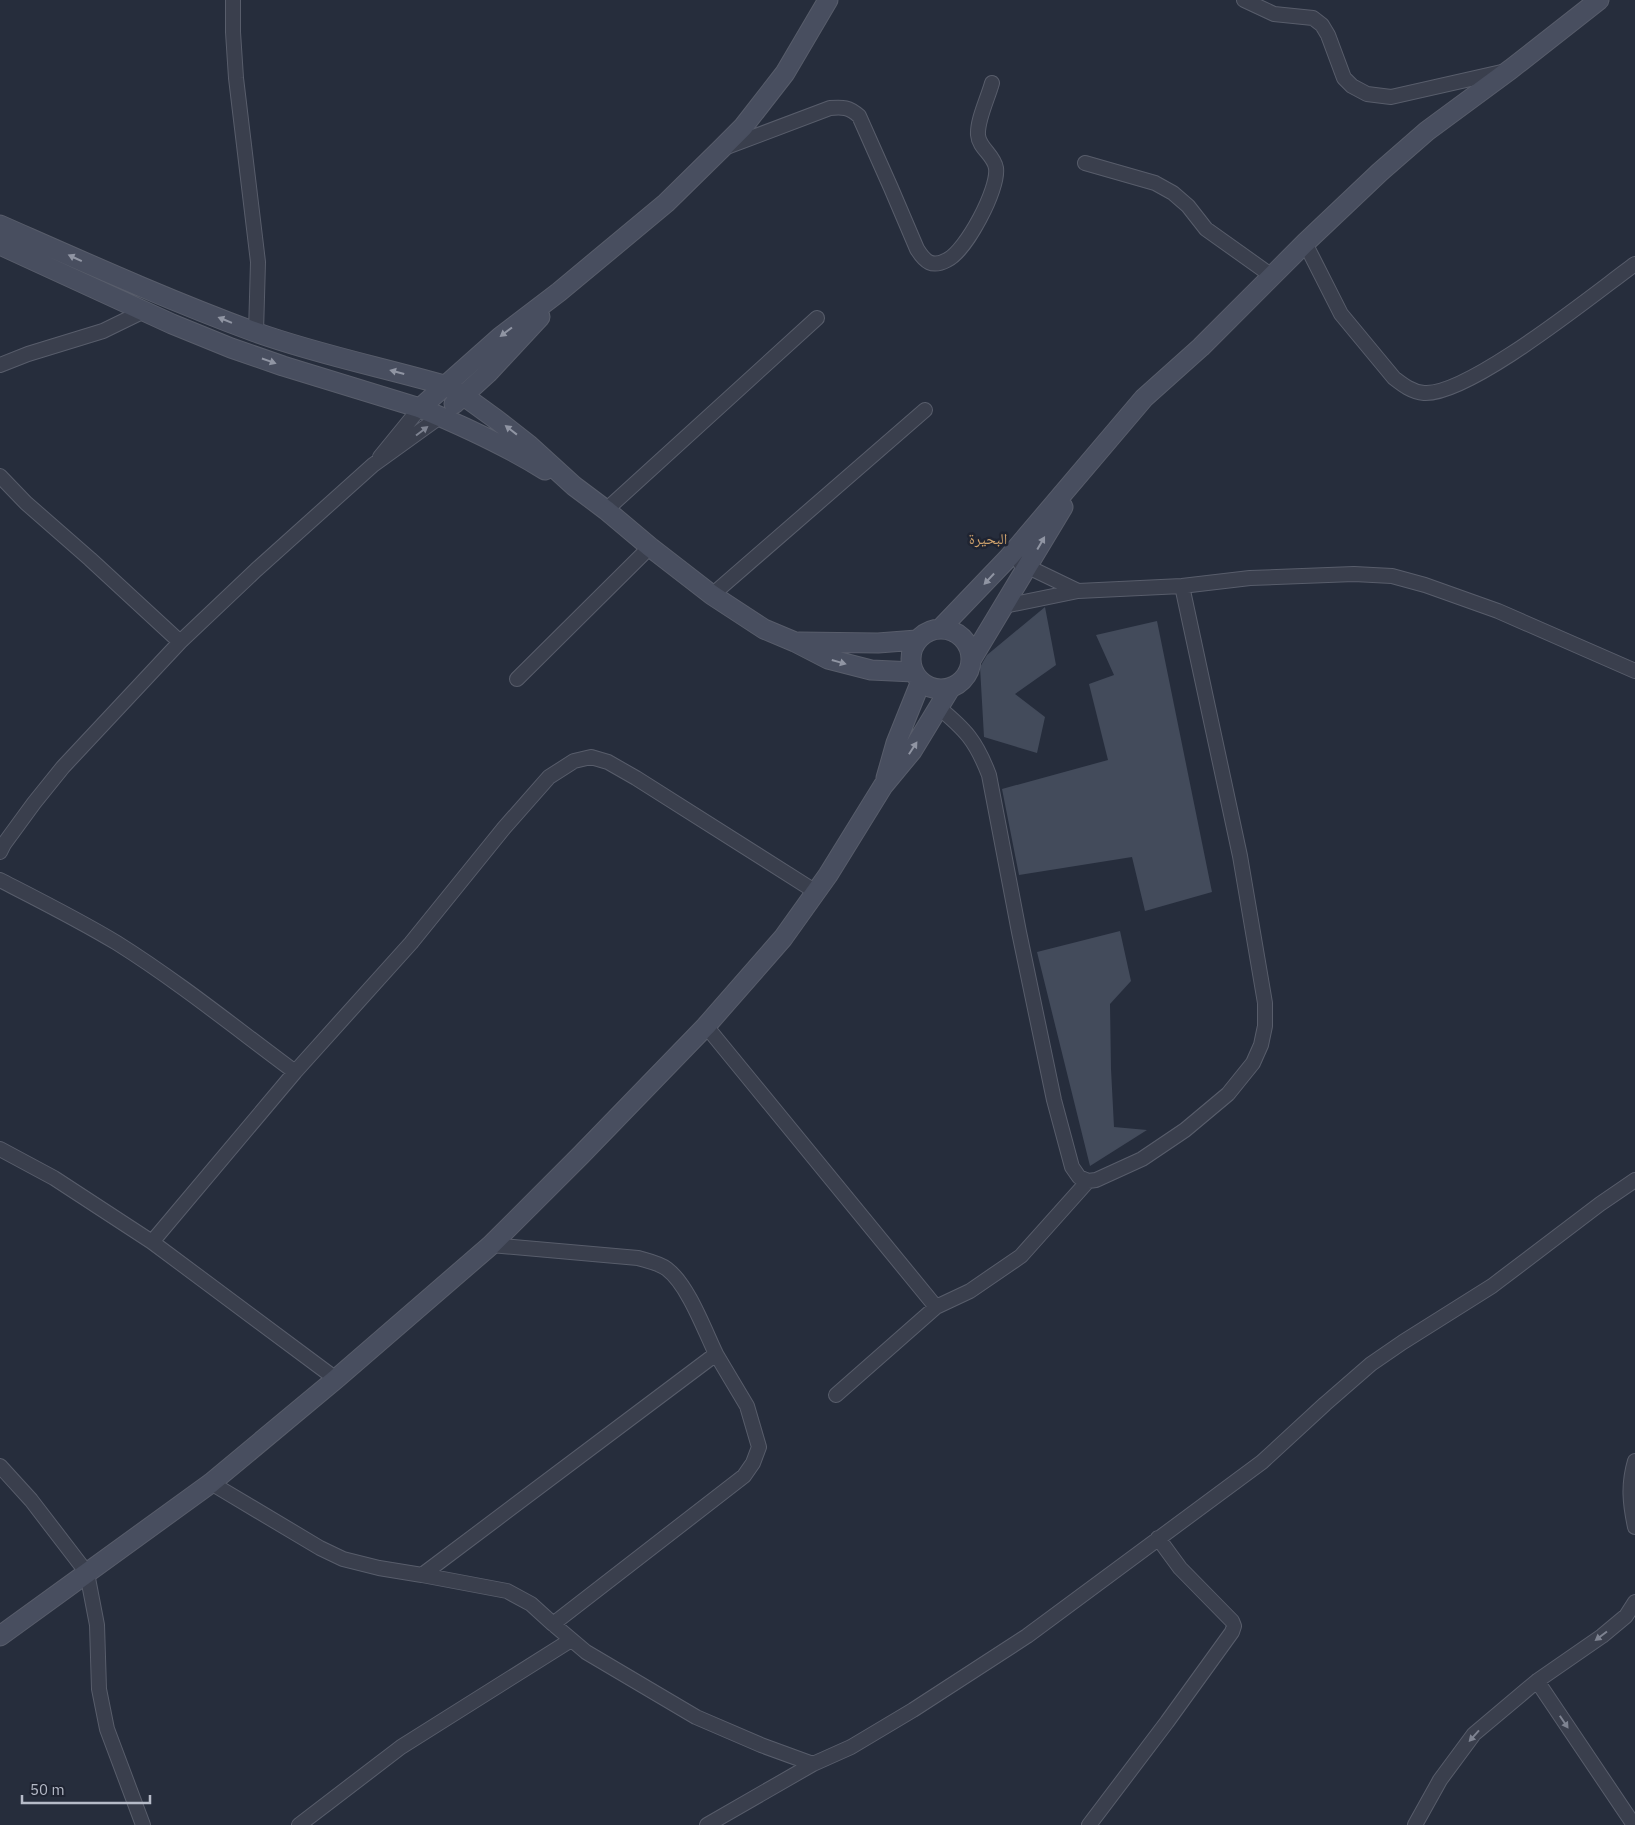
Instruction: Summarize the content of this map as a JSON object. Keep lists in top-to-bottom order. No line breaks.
{"districts":["البحيرة"],"scale_bar":"50 m"}
